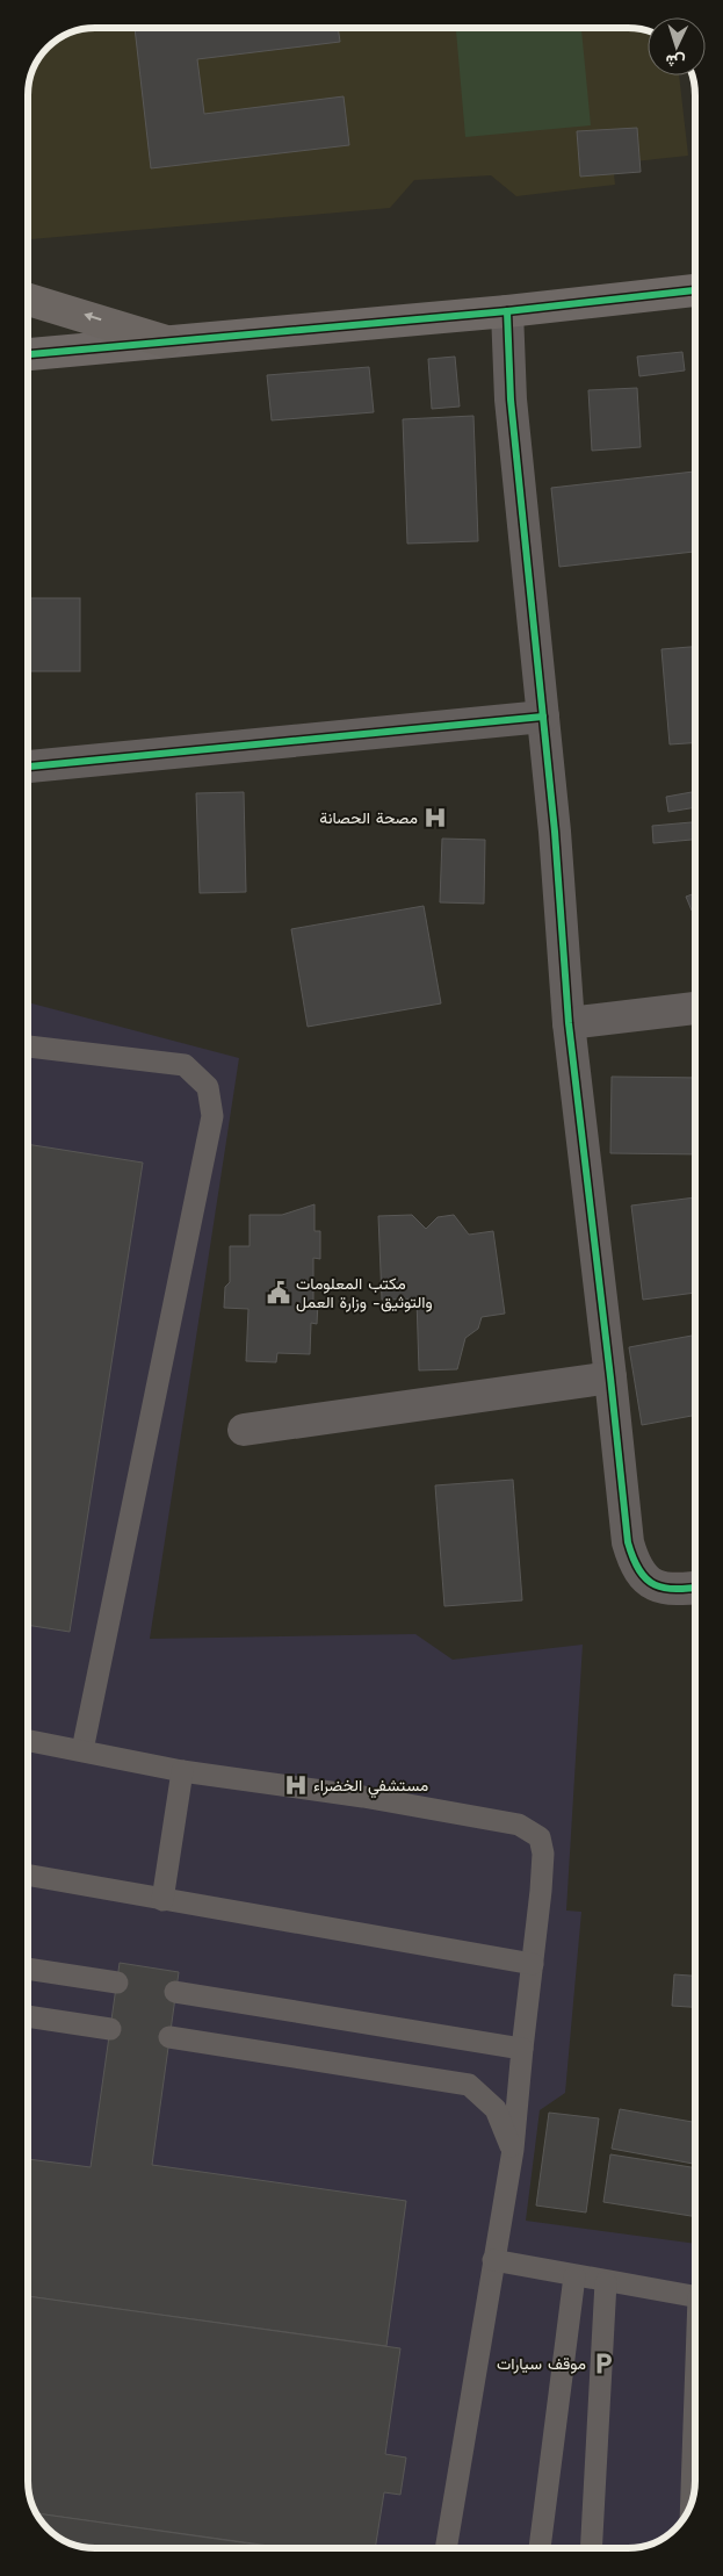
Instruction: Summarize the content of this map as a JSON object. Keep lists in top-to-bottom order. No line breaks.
{"places":{"hospital":["مصحة الحصانة","مستشفي الخضراء"],"public building":["مكتب المعلومات والتوثيق- وزارة العمل"],"parking":["موقف سيارات"]},"north":"bottom"}
